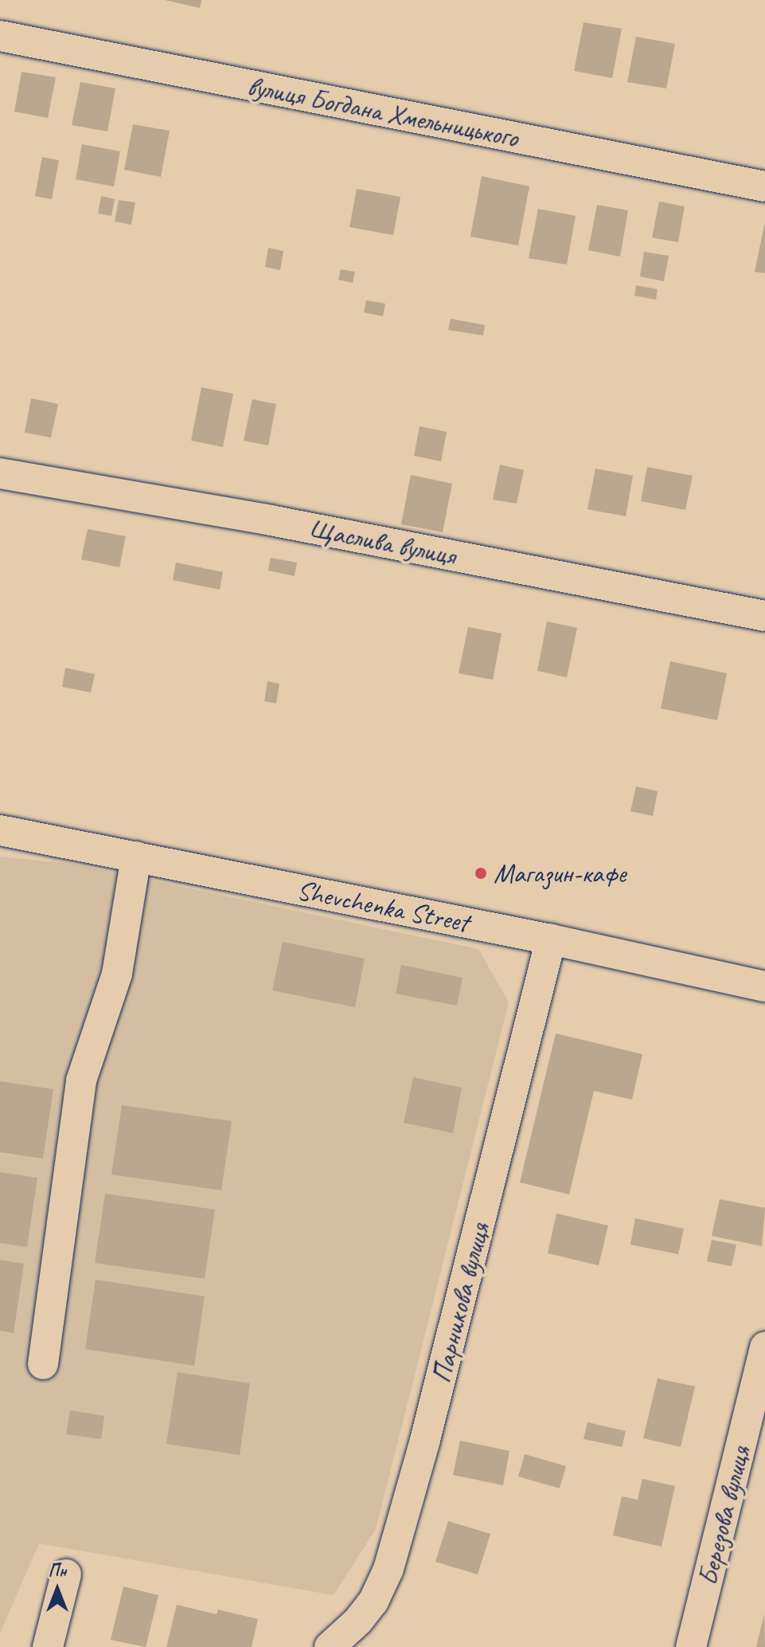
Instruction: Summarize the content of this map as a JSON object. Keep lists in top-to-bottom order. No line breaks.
{"streets":{"street":["вулиця Богдана Хмельницького","Щаслива вулиця","Shevchenka Street","Парникова вулиця","Березова вулиця"]},"crossings":[["Shevchenka Street","Парникова вулиця"]],"places":["Магазин-кафе"],"north":"top"}
